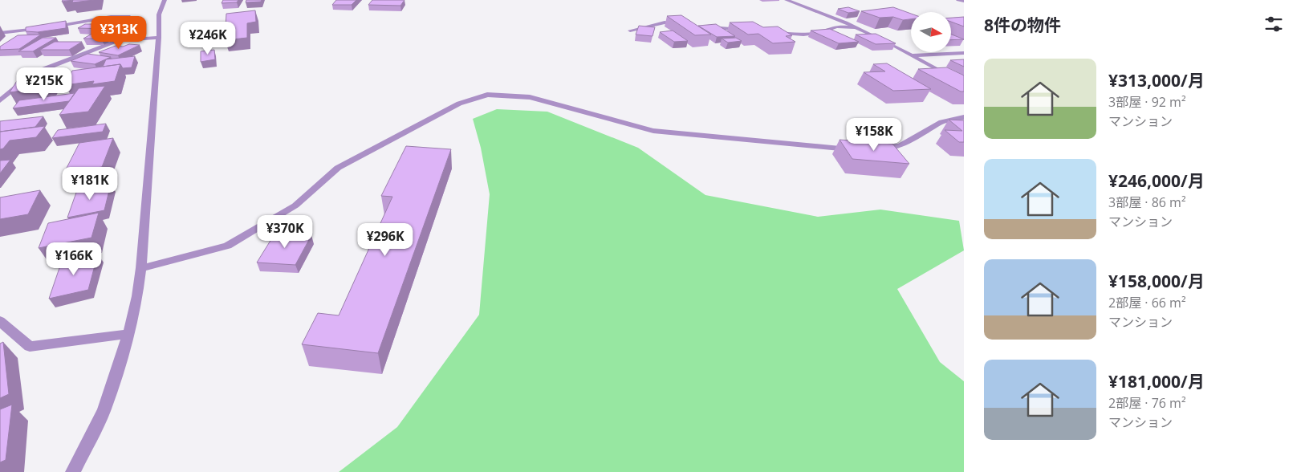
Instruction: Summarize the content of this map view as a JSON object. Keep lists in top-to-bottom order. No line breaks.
{"north":"right","page":{"heading":"8件の物件","price":["¥313K","¥246K","¥215K","¥158K","¥181K","¥370K","¥296K","¥166K"],"list":[{"name":"¥313,000/月","note":"3部屋 · 92 m² · マンション"},{"name":"¥246,000/月","note":"3部屋 · 86 m² · マンション"},{"name":"¥158,000/月","note":"2部屋 · 66 m² · マンション"},{"name":"¥181,000/月","note":"2部屋 · 76 m² · マンション"}]}}
